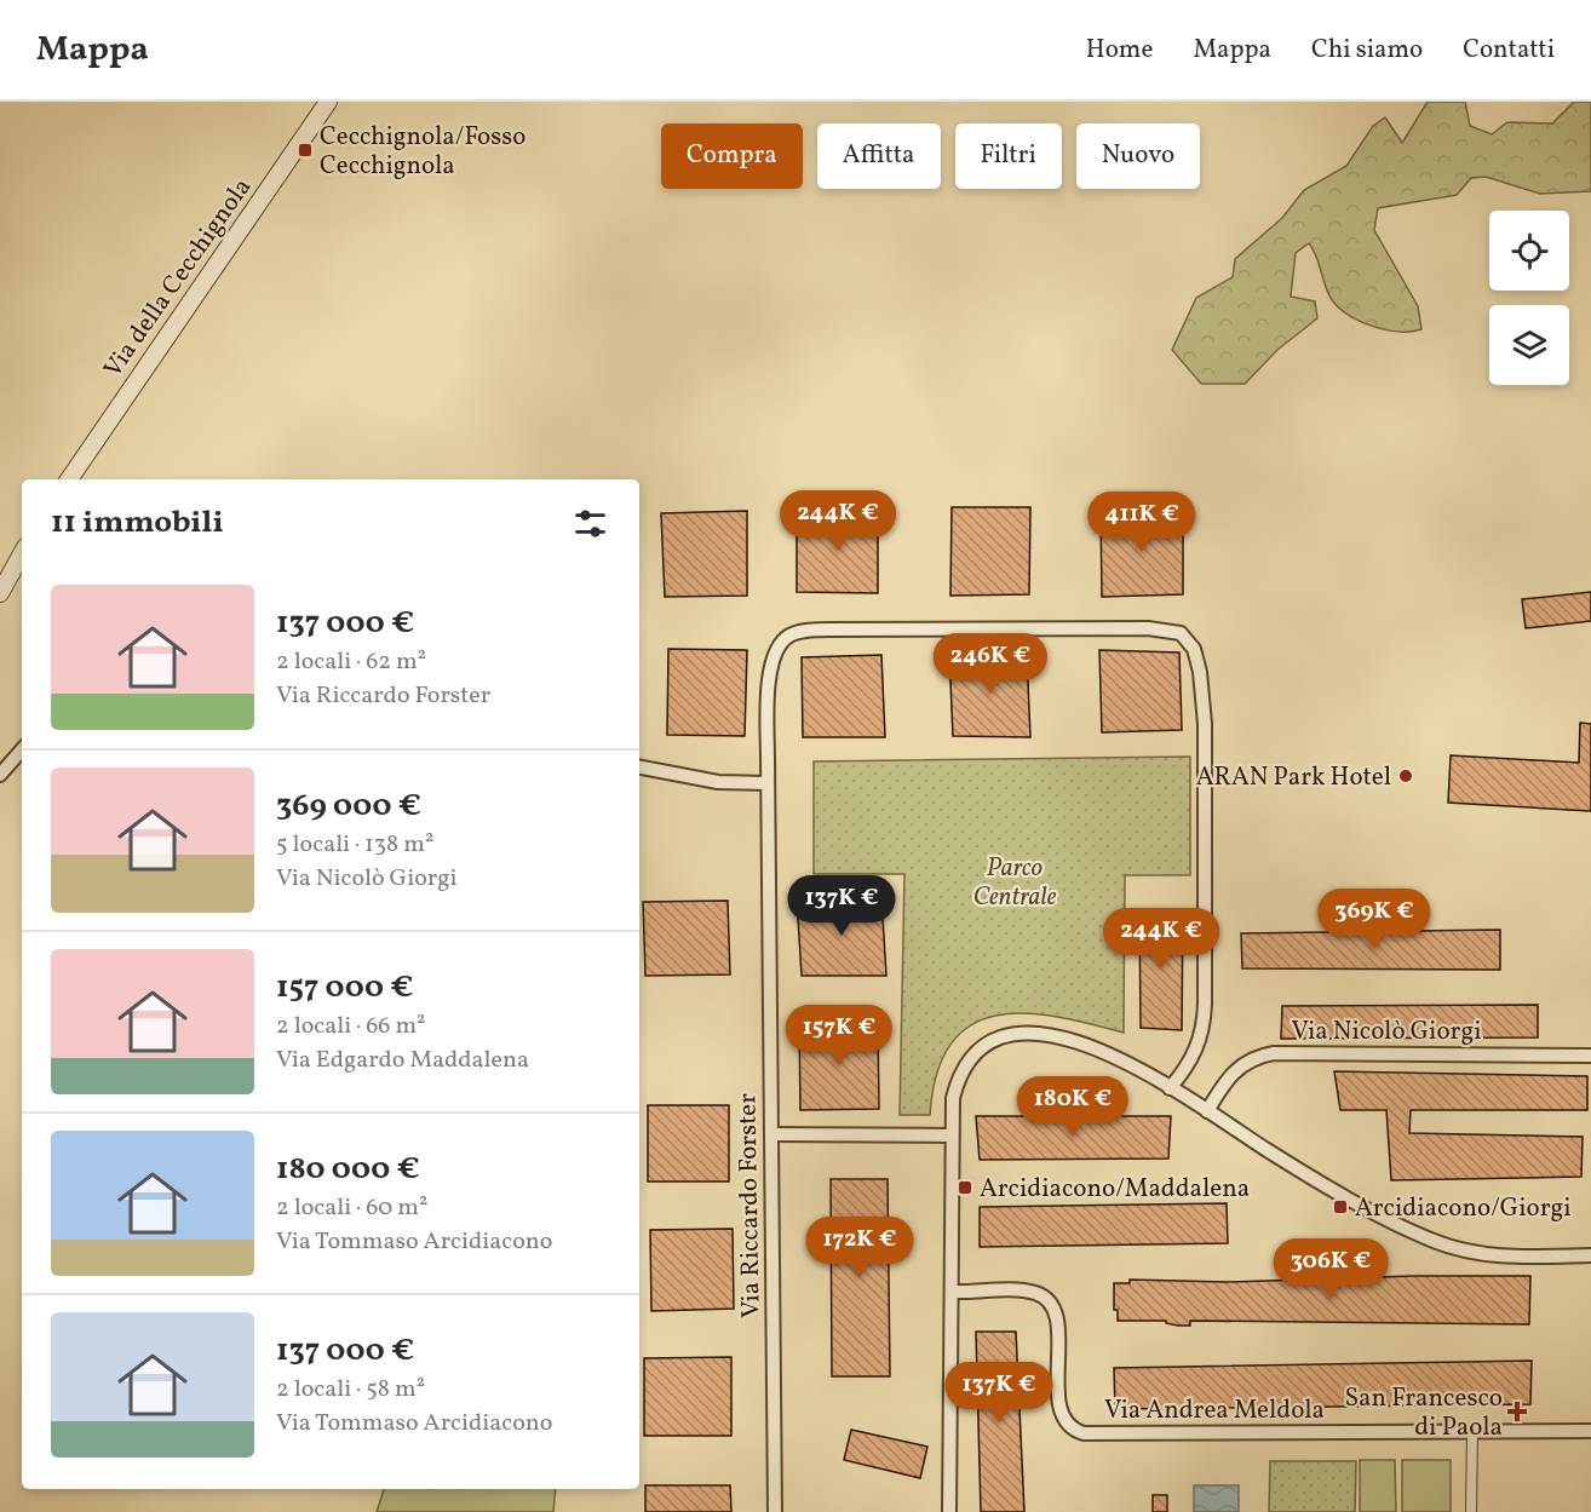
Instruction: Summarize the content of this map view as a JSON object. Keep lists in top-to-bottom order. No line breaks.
{"streets":{"street":["Via della Cecchignola","Via Nicolò Giorgi","Via Riccardo Forster","Via Andrea Meldola"]},"parks":["Parco Centrale"],"places":{"transit":["Cecchignola/Fosso Cecchignola","Arcidiacono/Maddalena","Arcidiacono/Giorgi"],"other":["ARAN Park Hotel"],"health":["San Francesco di Paola"]},"page":{"header":"Mappa","nav":["Home","Mappa","Chi siamo","Contatti"],"chip":["Compra","Affitta","Filtri","Nuovo"],"heading":"11 immobili","price":["244K €","411K €","246K €","137K €","369K €","244K €","157K €","180K €","172K €","306K €","137K €"],"list":[{"name":"137 000 €","note":"2 locali · 62 m² · Via Riccardo Forster"},{"name":"369 000 €","note":"5 locali · 138 m² · Via Nicolò Giorgi"},{"name":"157 000 €","note":"2 locali · 66 m² · Via Edgardo Maddalena"},{"name":"180 000 €","note":"2 locali · 60 m² · Via Tommaso Arcidiacono"},{"name":"137 000 €","note":"2 locali · 58 m² · Via Tommaso Arcidiacono"}]}}
